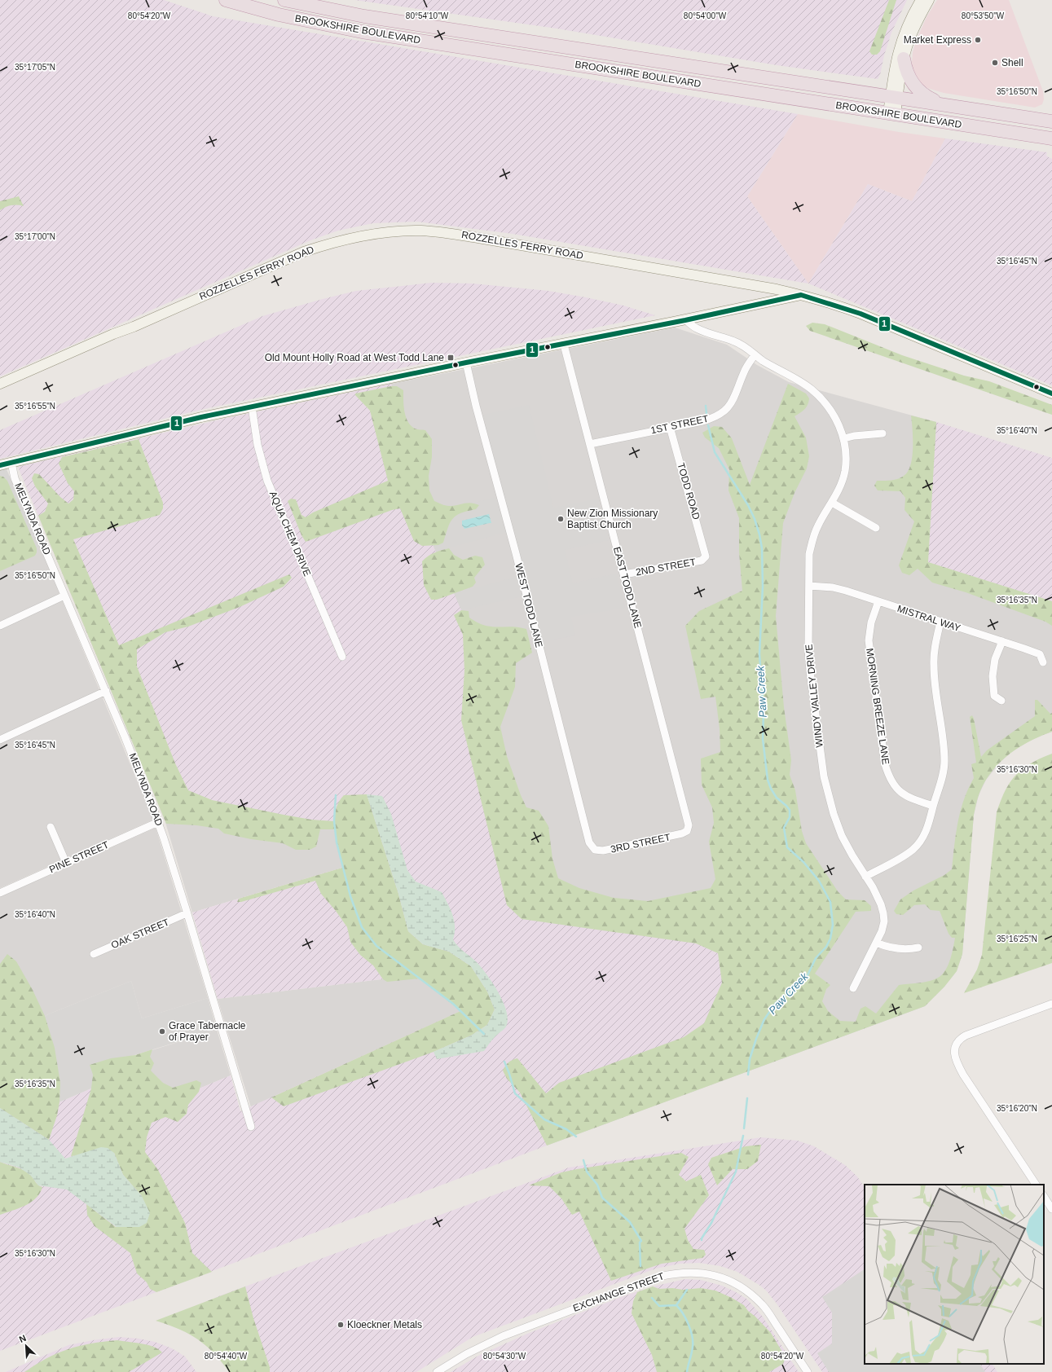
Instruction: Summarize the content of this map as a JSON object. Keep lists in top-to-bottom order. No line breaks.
{"streets":{"highway":["BROOKSHIRE BOULEVARD"],"street":["ROZZELLES FERRY ROAD","1ST STREET","TODD ROAD","MELYNDA ROAD","AQUA CHEM DRIVE","2ND STREET","EAST TODD LANE","WEST TODD LANE","MISTRAL WAY","WINDY VALLEY DRIVE","MORNING BREEZE LANE","3RD STREET","PINE STREET","OAK STREET","EXCHANGE STREET"]},"crossings":[["1ST STREET","TODD ROAD"],["1ST STREET","EAST TODD LANE"],["1ST STREET","WINDY VALLEY DRIVE"],["TODD ROAD","2ND STREET"],["MELYNDA ROAD","PINE STREET"],["MELYNDA ROAD","OAK STREET"],["2ND STREET","EAST TODD LANE"],["EAST TODD LANE","3RD STREET"],["WEST TODD LANE","3RD STREET"],["MISTRAL WAY","WINDY VALLEY DRIVE"],["MISTRAL WAY","MORNING BREEZE LANE"]],"water":["Paw Creek"],"places":{"other":["Market Express","Shell","New Zion Missionary Baptist Church","Grace Tabernacle of Prayer","Kloeckner Metals"],"transit":["Old Mount Holly Road at West Todd Lane"]},"lines":["transit line 1"],"north":"top left","coordinates":["80°54'10\"W","80°54'00\"W","80°54'20\"W","80°53'50\"W","35°17'05\"N","35°16'50\"N","35°17'00\"N","35°16'45\"N","35°16'55\"N","35°16'40\"N","35°16'35\"N","35°16'30\"N","35°16'25\"N","35°16'20\"N","80°54'40\"W","80°54'30\"W"]}
